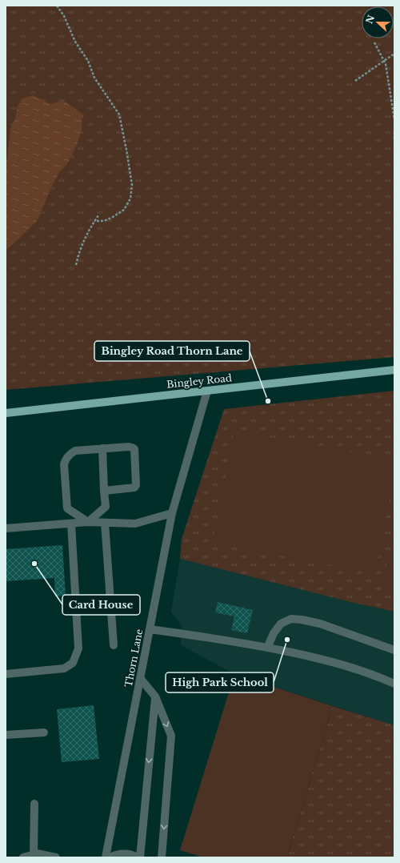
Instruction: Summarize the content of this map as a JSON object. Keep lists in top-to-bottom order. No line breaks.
{"streets":{"main road":["Bingley Road"],"street":["Thorn Lane"]},"crossings":[["Bingley Road","Thorn Lane"]],"places":["Bingley Road Thorn Lane","Card House","High Park School"],"north":"left"}
